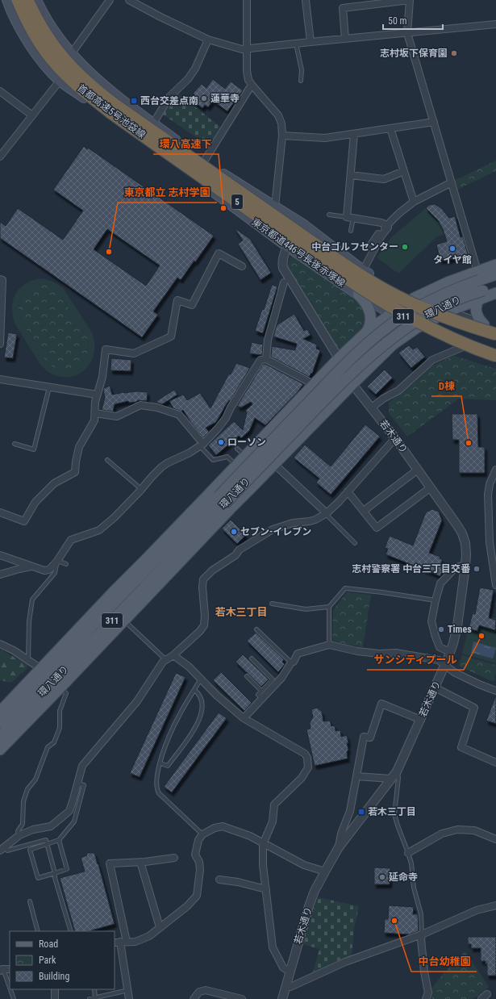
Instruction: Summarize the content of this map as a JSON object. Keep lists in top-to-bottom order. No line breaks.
{"streets":{"highway":["首都高速5号池袋線","5"],"main road":["東京都道446号長後赤塚線","環八通り","311"],"street":["若木通り"]},"crossings":[["東京都道446号長後赤塚線","若木通り"]],"districts":["若木三丁目"],"places":{"other":["志村坂下保育園","蓮華寺","環八高速下","中台ゴルフセンター","タイヤ館","東京都立 志村学園","ローソン","D棟","セブン-イレブン","志村警察署 中台三丁目交番","Times","サンシティプール","延命寺","中台幼稚園"],"transit":["西台交差点南","若木三丁目"]},"legend":["Road","Park","Building"],"scale_bar":"50 m"}
